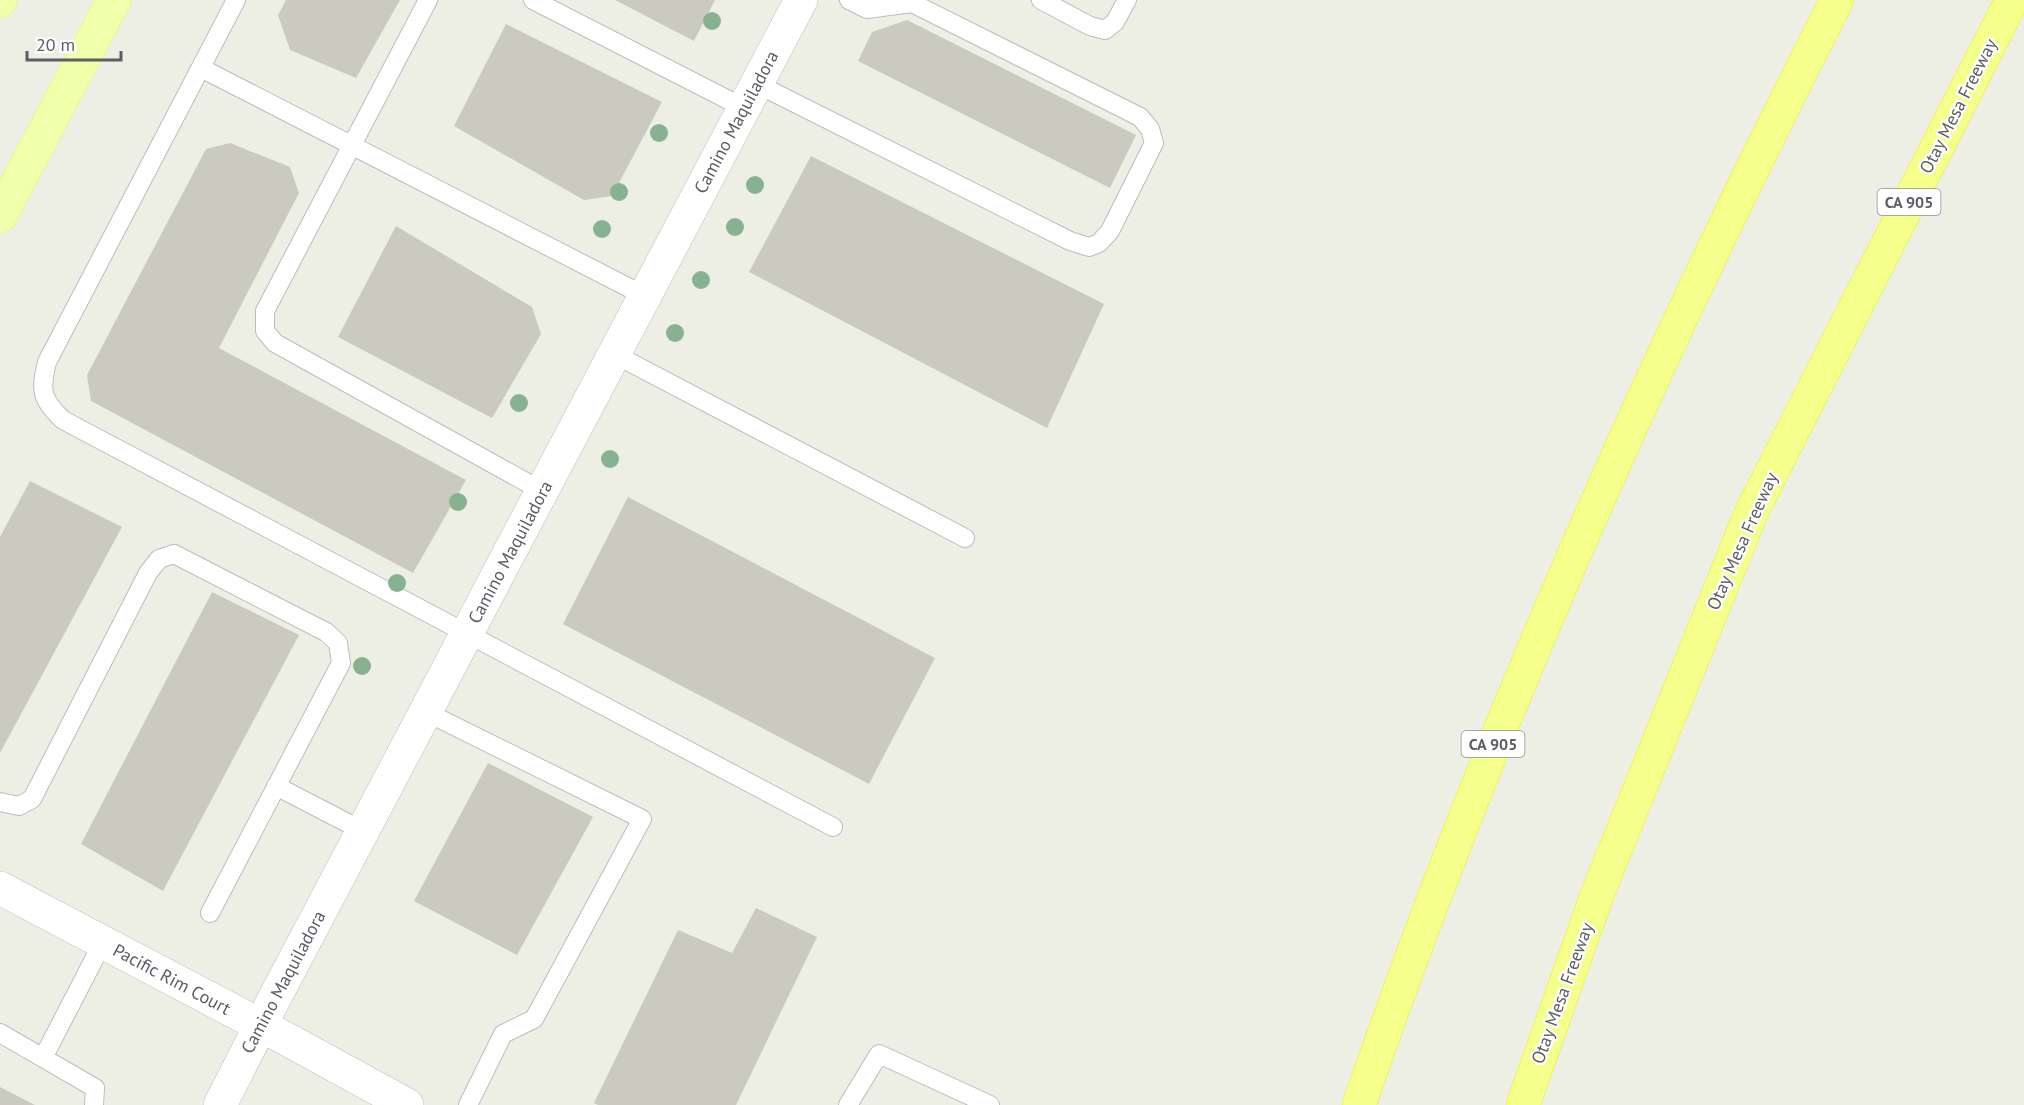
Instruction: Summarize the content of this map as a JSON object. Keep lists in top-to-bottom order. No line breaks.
{"streets":{"highway":["Otay Mesa Freeway","CA 905"],"street":["Camino Maquiladora","Pacific Rim Court"]},"crossings":[["Camino Maquiladora","Pacific Rim Court"]],"scale_bar":"20 m"}
